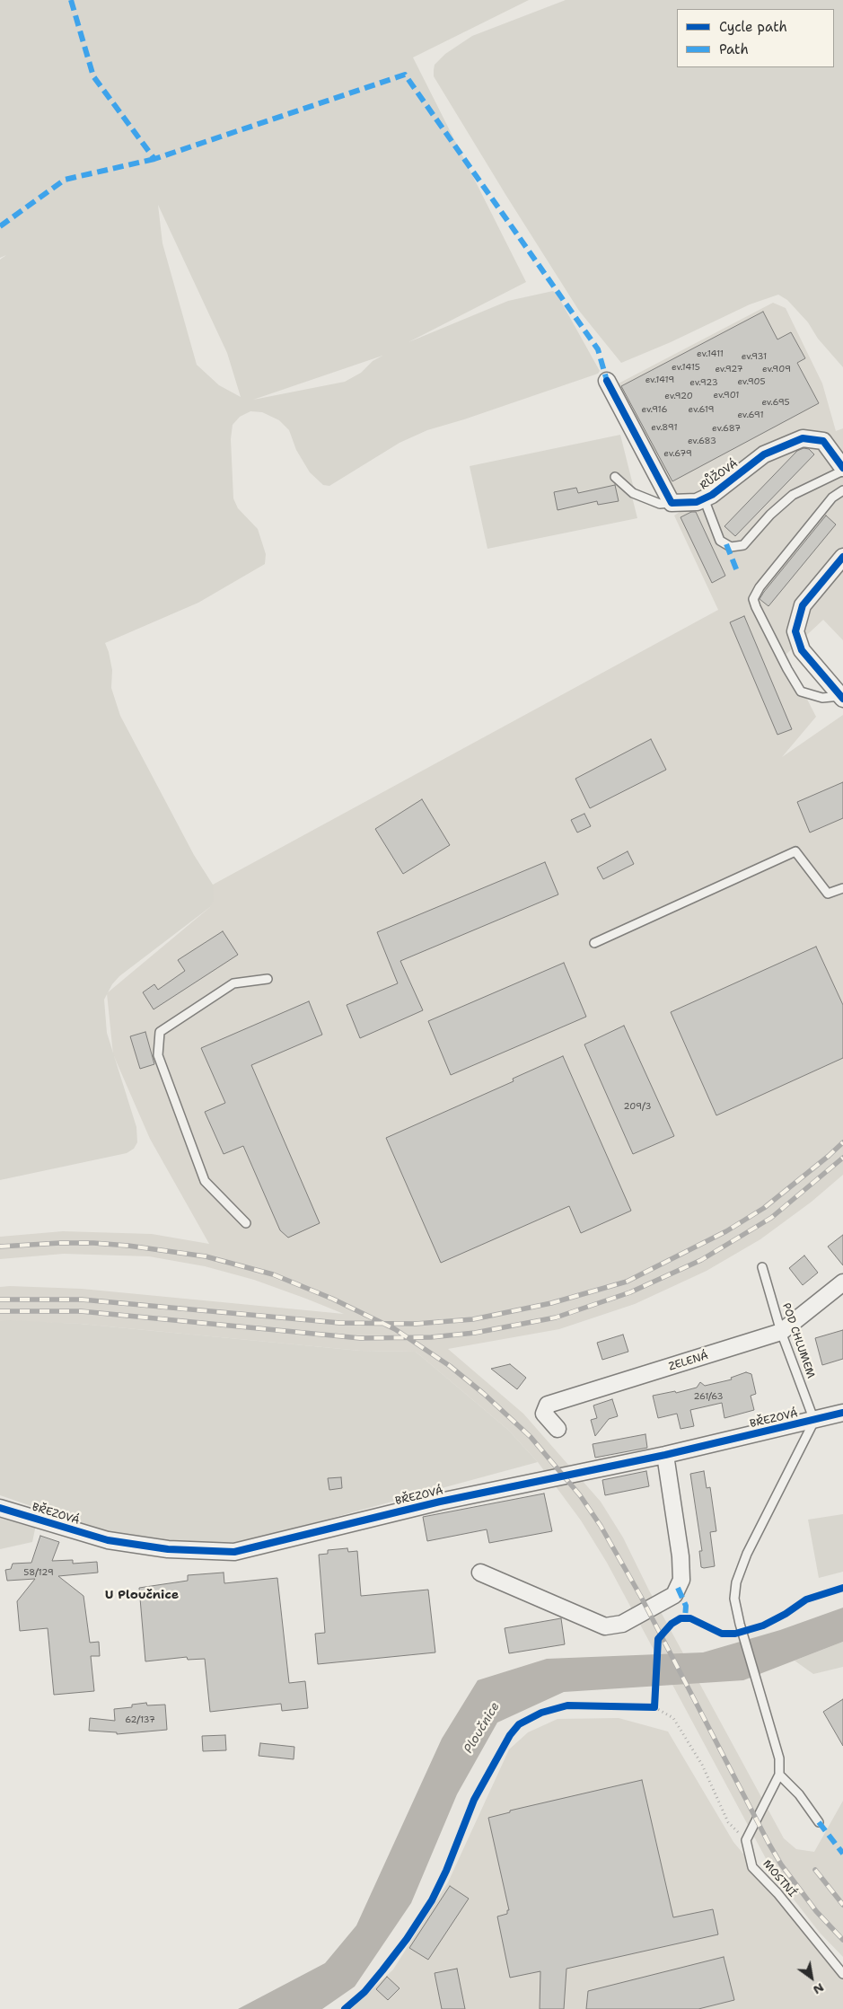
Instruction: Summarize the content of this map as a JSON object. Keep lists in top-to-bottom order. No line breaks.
{"streets":{"street":["RŮŽOVÁ","ZELENÁ","BŘEZOVÁ"],"lane":["POD CHLUMEM","MOSTNÍ"]},"crossings":[["POD CHLUMEM","ZELENÁ"],["POD CHLUMEM","BŘEZOVÁ"]],"districts":["U Ploučnice"],"water":["Ploučnice"],"house_numbers":["ev.1411","ev.931","ev.1415","ev.927","ev.909","ev.1419","ev.905","ev.923","ev.901","ev.920","ev.695","ev.916","ev.619","ev.691","ev.891","ev.687","ev.683","ev.679","209/3","261/63","58/129","62/137"],"legend":["Cycle path","Path"],"north":"bottom right"}
